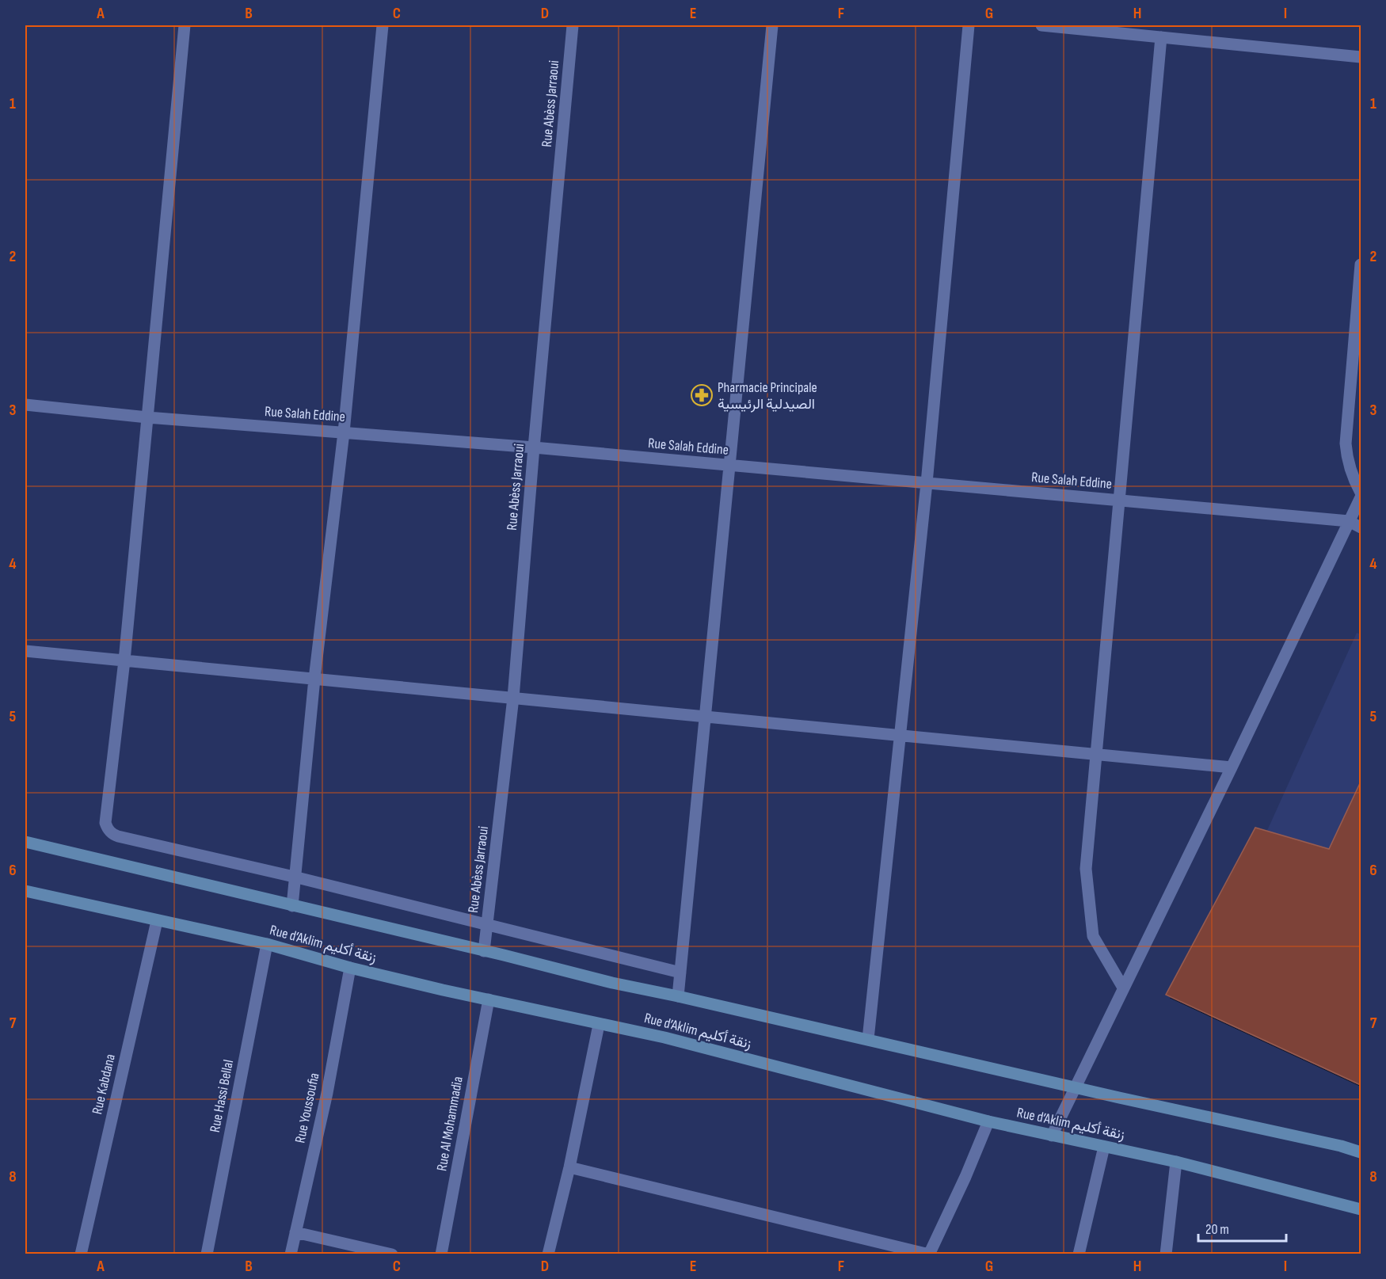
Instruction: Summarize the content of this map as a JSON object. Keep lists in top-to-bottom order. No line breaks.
{"streets":{"street":["Rue Abèss Jarraoui","Rue Salah Eddine","Rue d’Aklim زنقة أكليم","Rue Kabdana","Rue Hassi Bellal","Rue Youssoufia","Rue Al Mohammadia"]},"crossings":[["Rue Abèss Jarraoui","Rue Salah Eddine"],["Rue Abèss Jarraoui","Rue d’Aklim زنقة أكليم"],["Rue d’Aklim زنقة أكليم","Rue Kabdana"],["Rue d’Aklim زنقة أكليم","Rue Hassi Bellal"],["Rue d’Aklim زنقة أكليم","Rue Youssoufia"],["Rue d’Aklim زنقة أكليم","Rue Al Mohammadia"]],"places":{"pharmacy":["Pharmacie Principale الصيدلية الرئيسية"]},"scale_bar":"20 m","grid":{"columns":["A","B","C","D","E","F","G","H","I"],"rows":["1","2","3","4","5","6","7","8"]}}
